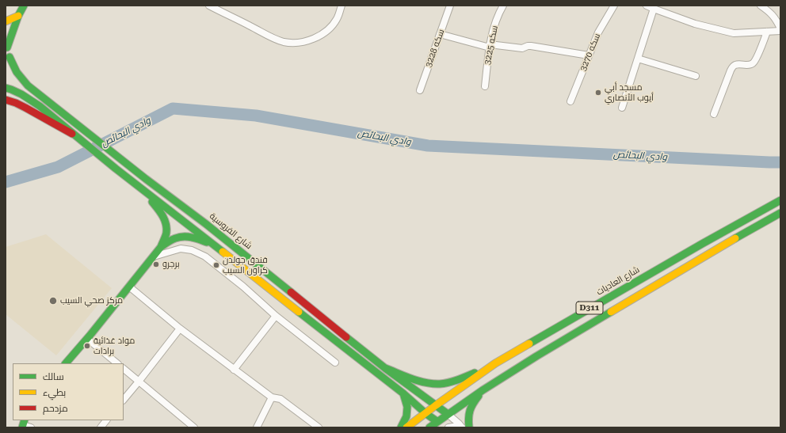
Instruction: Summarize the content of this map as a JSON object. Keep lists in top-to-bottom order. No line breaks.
{"streets":{"main road":["شارع الفروسية","شارع العاديات","D311"],"street":["سكه 3225","سكه 3228","سكه 3270"]},"crossings":[["شارع الفروسية","شارع العاديات"],["شارع الفروسية","D311"]],"water":["وادي البحائص"],"places":["مسجد أبي أيوب الأنصاري","برجرو","فندق جولدن كراون السيب","مركز صحي السيب","مواد غذائية برادات"],"legend":["سالك","بطيء","مزدحم"]}
